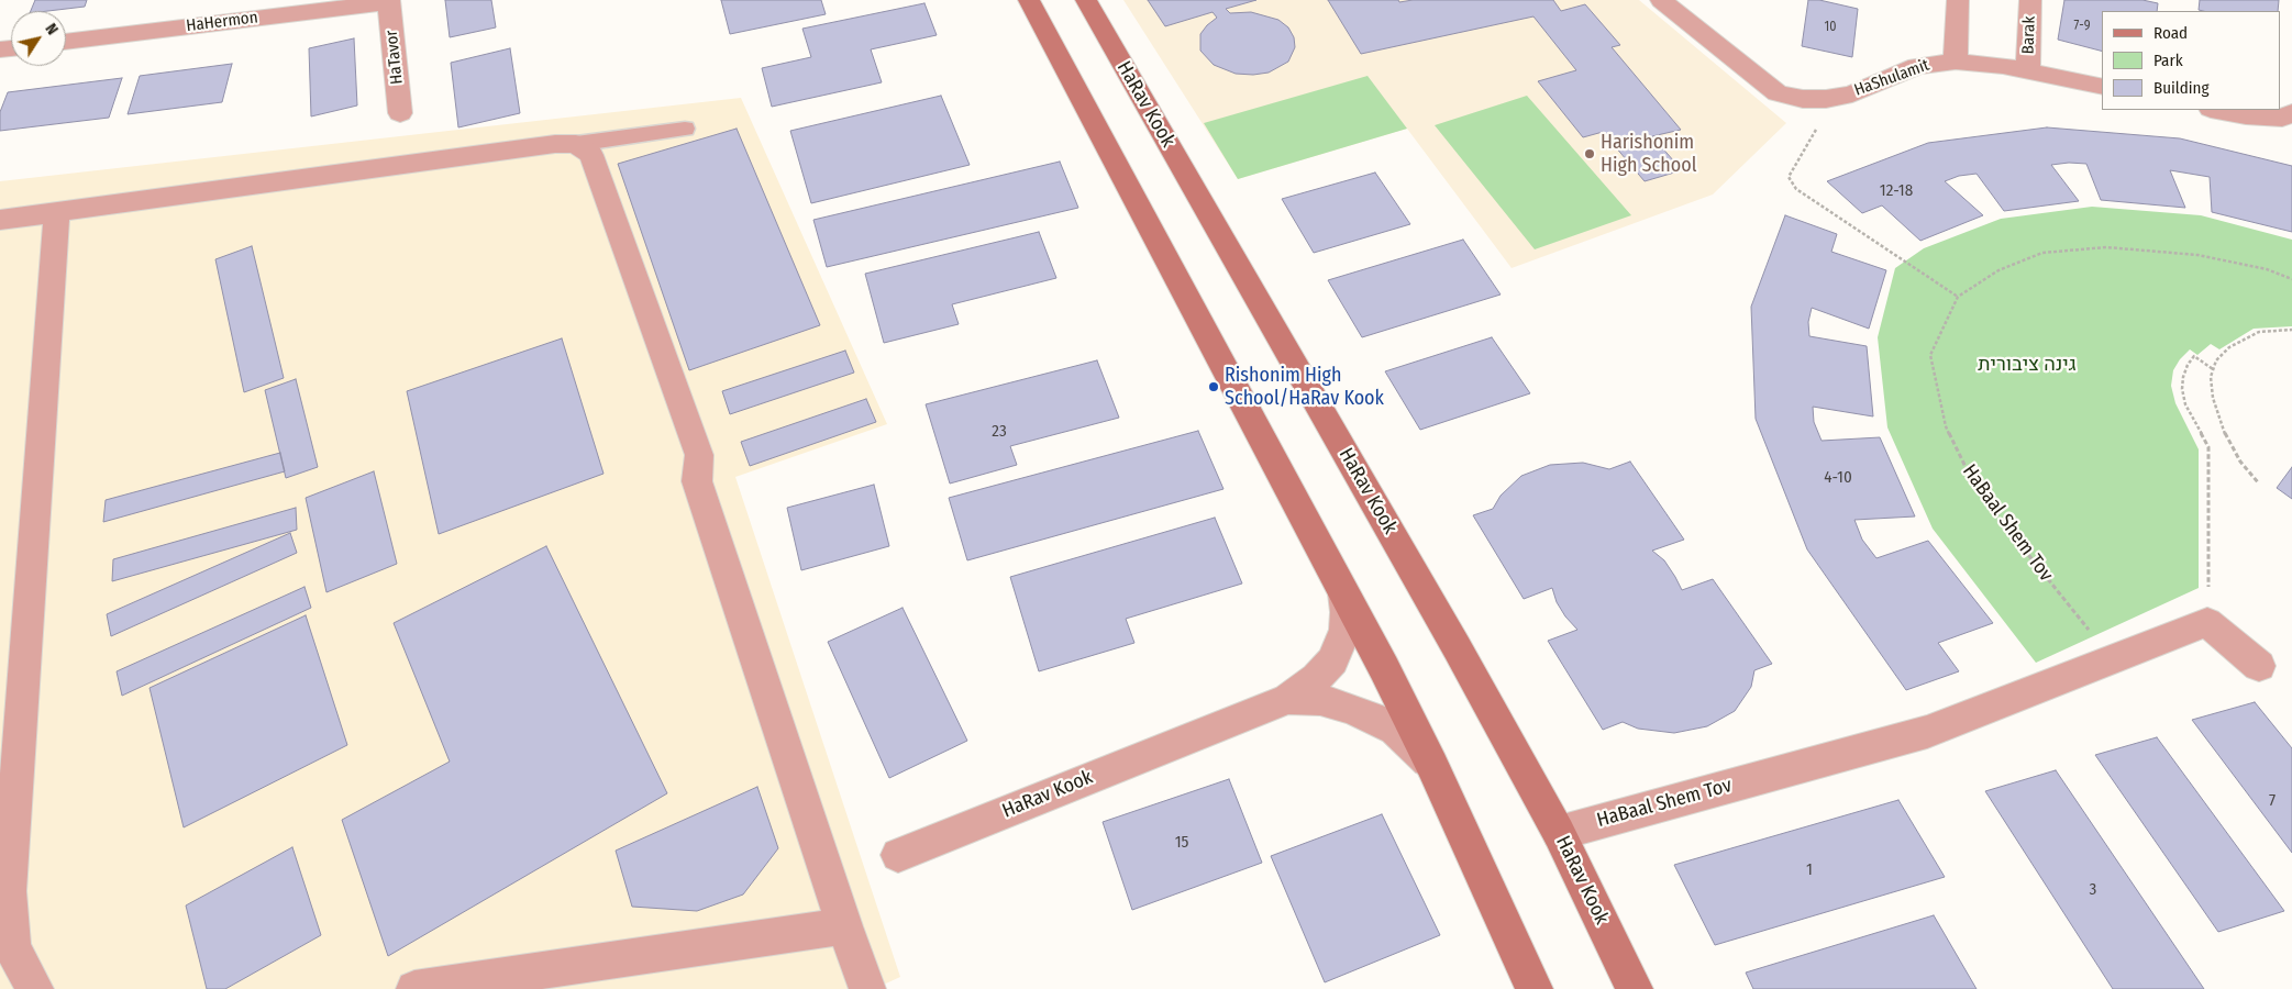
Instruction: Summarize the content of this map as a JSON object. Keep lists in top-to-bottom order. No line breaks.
{"streets":{"main road":["HaRav Kook"],"street":["HaHermon","Barak","HaTavor","HaShulamit","HaBaal Shem Tov"]},"crossings":[["HaHermon","HaTavor"],["Barak","HaShulamit"],["HaRav Kook","HaBaal Shem Tov"]],"parks":["גינה ציבורית"],"places":["Harishonim High School","Rishonim High School/HaRav Kook"],"house_numbers":["7-9","10","12-18","23","4-10","7","15","1","3"],"legend":["Road","Park","Building"],"north":"top right"}
